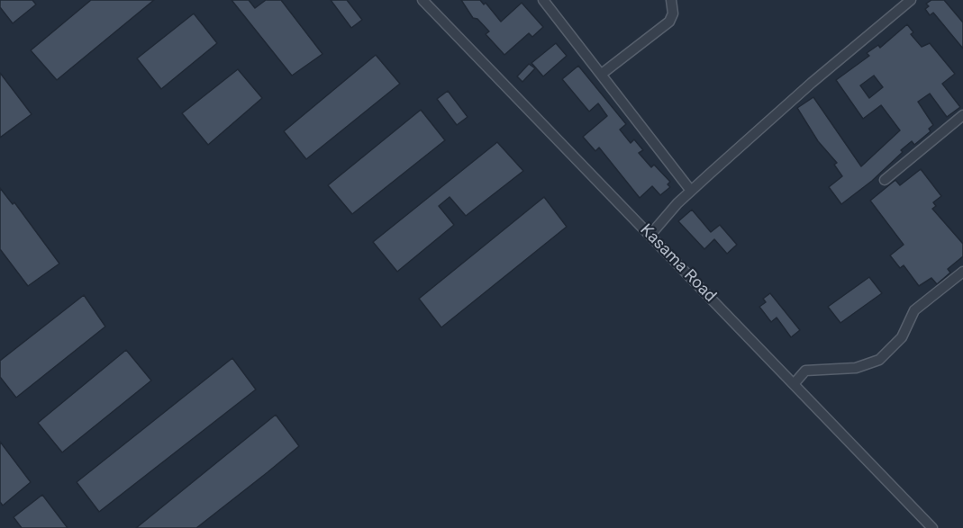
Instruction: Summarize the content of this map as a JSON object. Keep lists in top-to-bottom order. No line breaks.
{"streets":{"street":["Kasama Road"]}}
